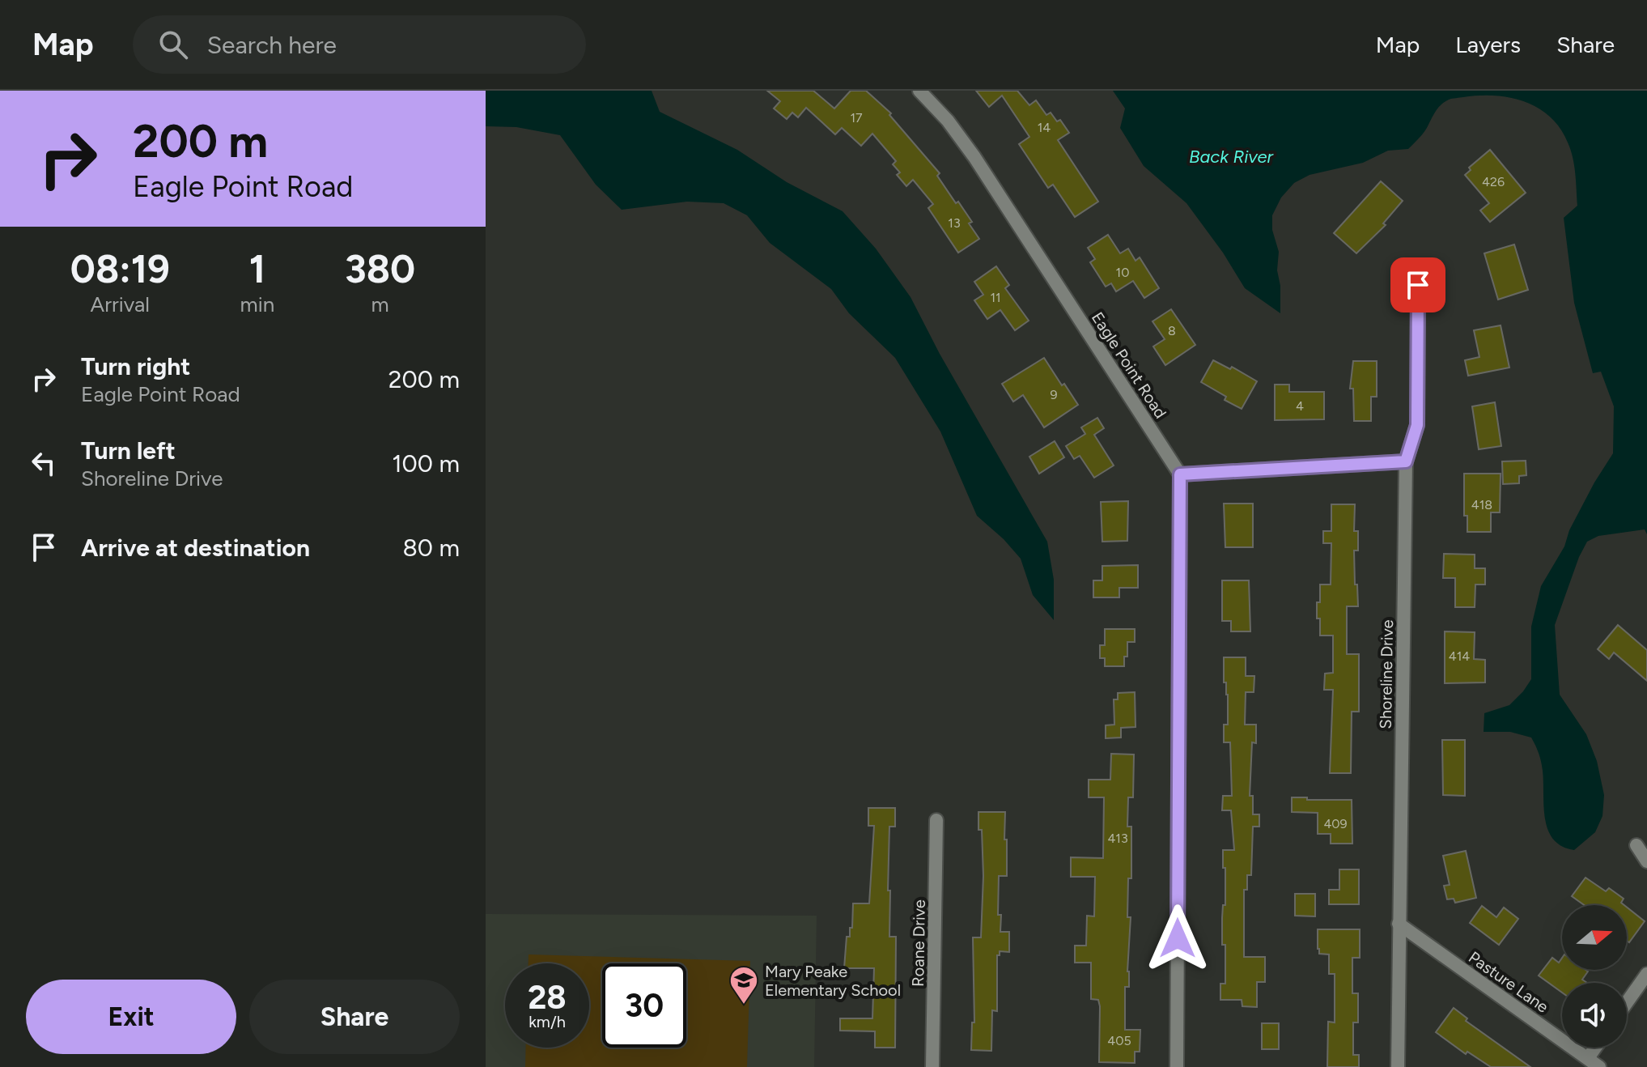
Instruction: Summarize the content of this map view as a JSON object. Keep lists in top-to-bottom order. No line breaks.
{"streets":{"street":["Eagle Point Road","Shoreline Drive","Roane Drive","Pasture Lane"]},"crossings":[["Shoreline Drive","Pasture Lane"]],"water":["Back River"],"places":{"school or university":["Mary Peake Elementary School"]},"house_numbers":["17","14","426","13","10","11","8","9","4","418","414","409","413","405"],"north":"right","page":{"header":"Map","search":"Search here","nav":["Map","Layers","Share"],"turn":["200 m","Eagle Point Road"],"eta":["08:19","Arrival","1","min","380","m"],"list":[{"name":"Turn right","note":"Eagle Point Road","value":"200 m"},{"name":"Turn left","note":"Shoreline Drive","value":"100 m"},{"name":"Arrive at destination","value":"80 m"}],"speed":"28 km/h","limit":"30","buttons":["Exit","Share"]}}
